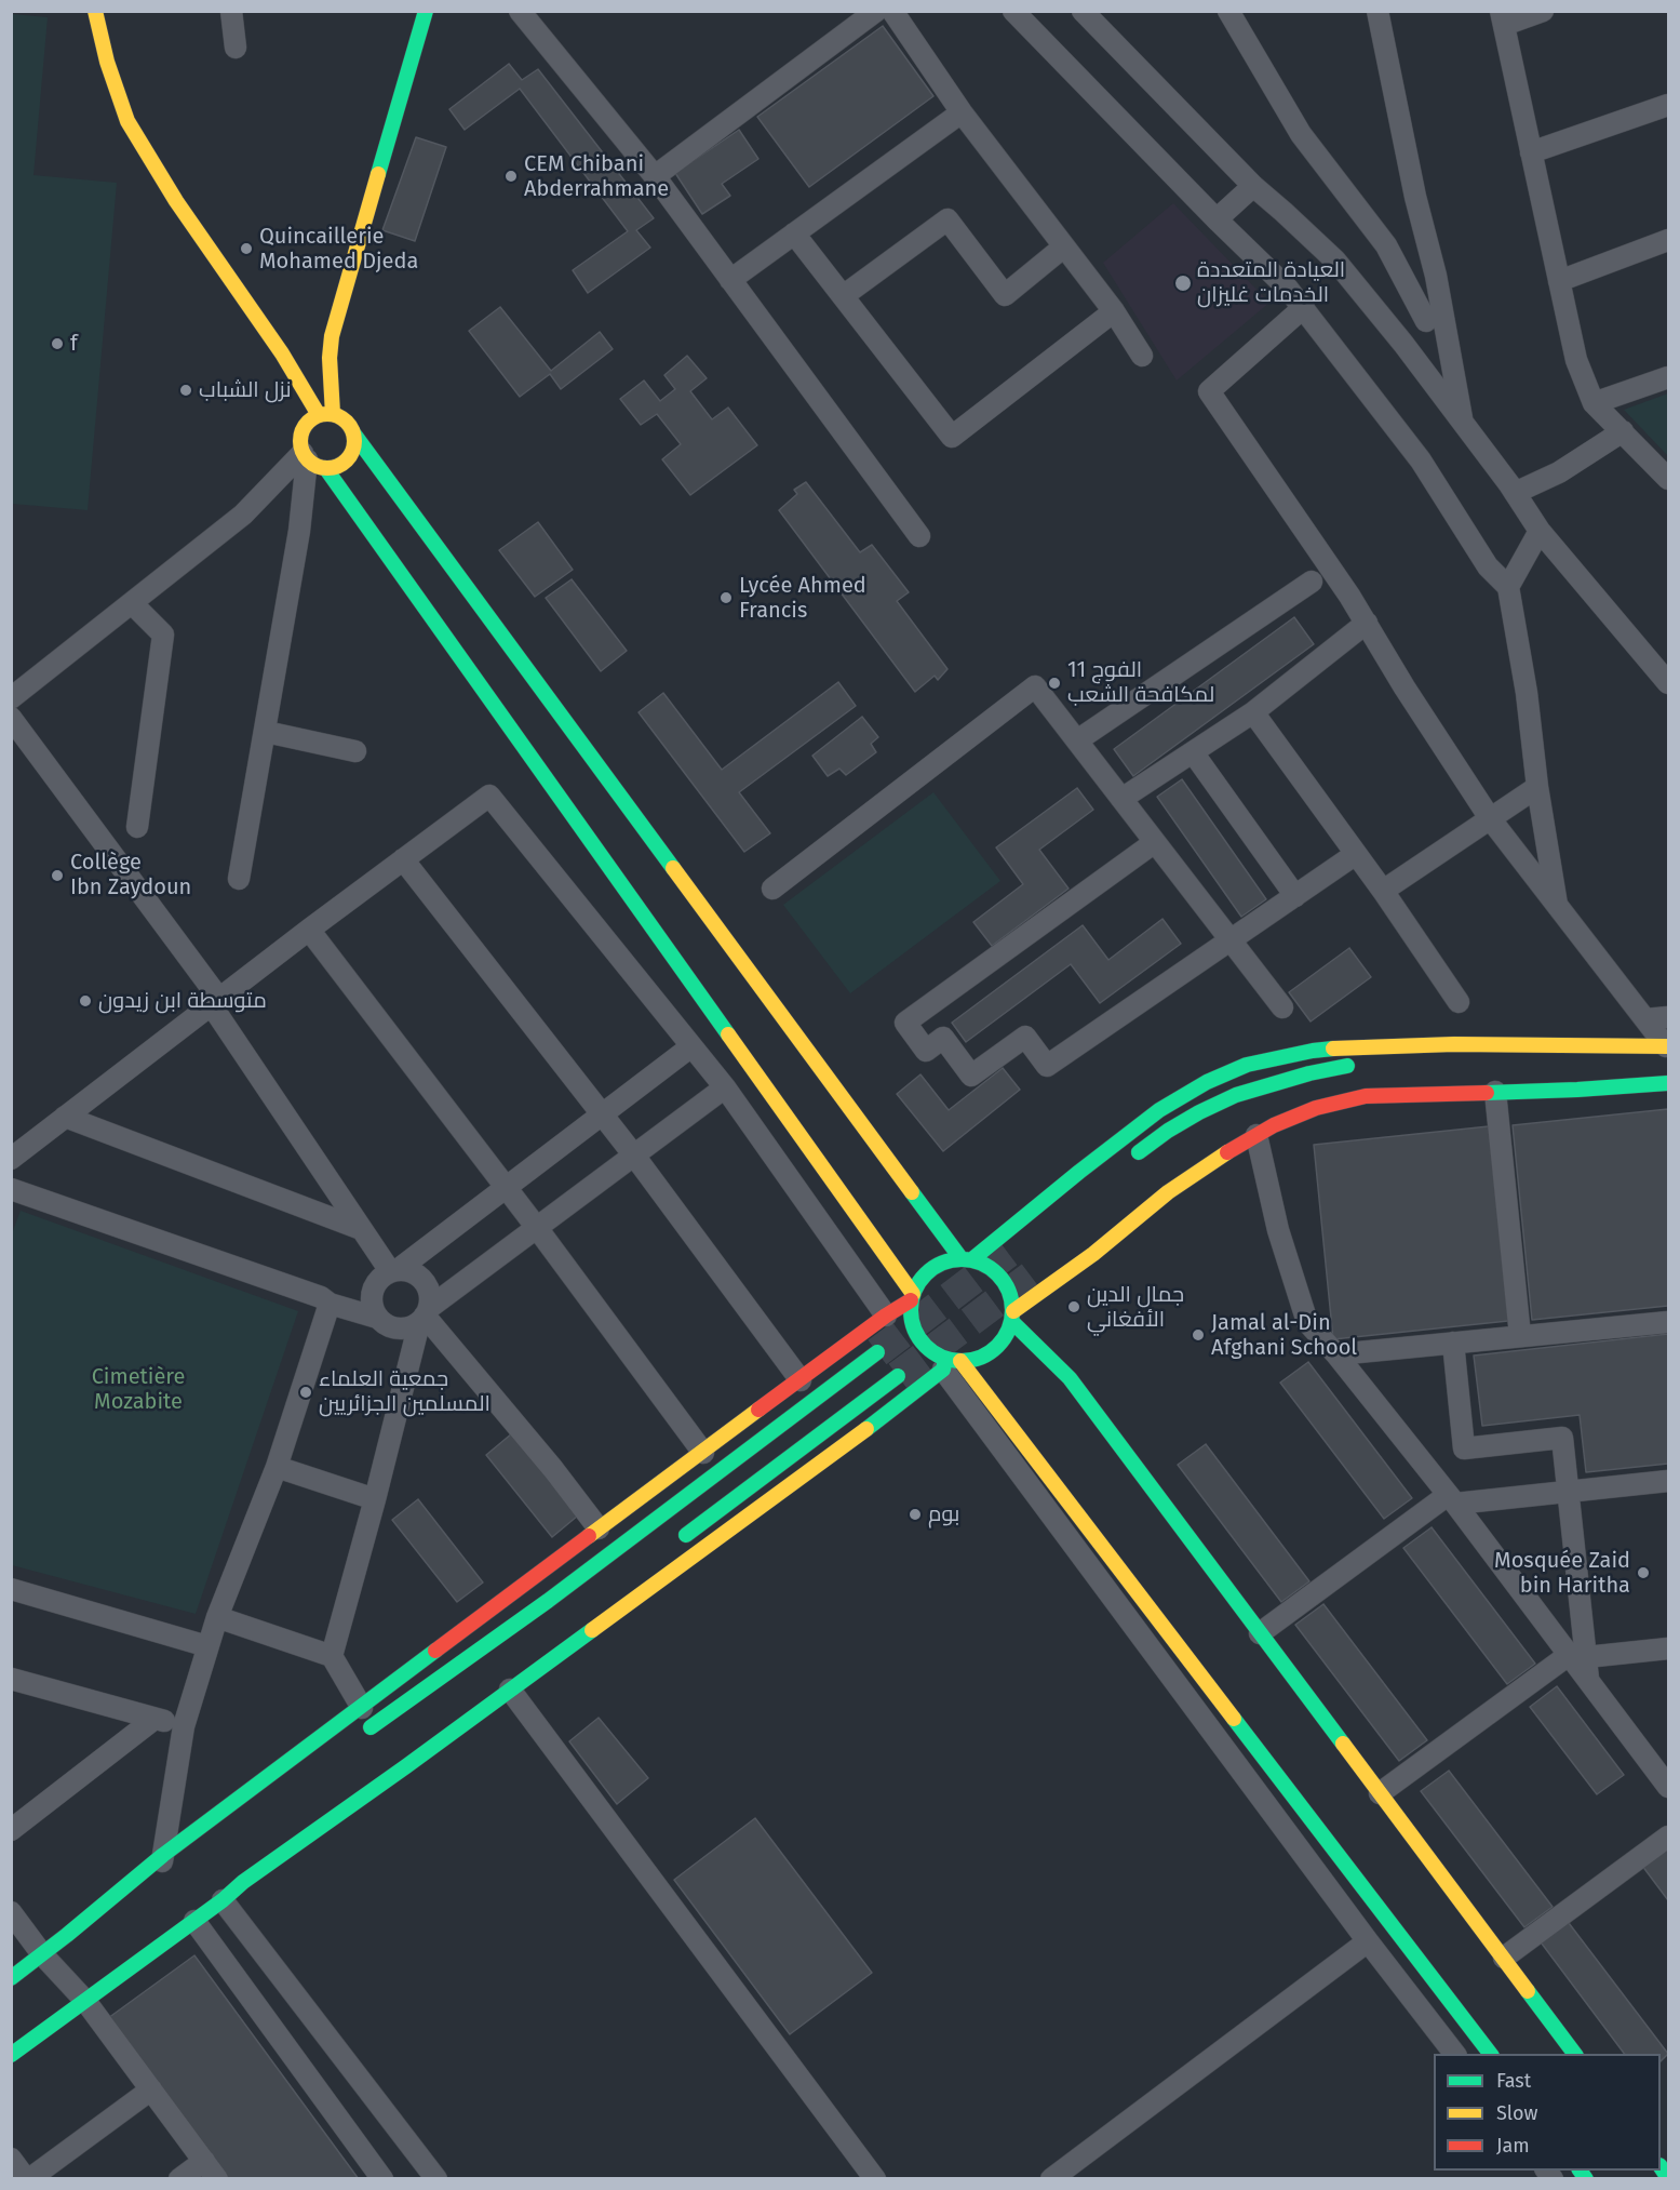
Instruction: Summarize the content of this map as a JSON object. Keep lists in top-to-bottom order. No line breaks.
{"parks":["Cimetière Mozabite"],"places":["CEM Chibani Abderrahmane","Quincaillerie Mohamed Djeda","العيادة المتعددة الخدمات غليزان","f","نزل الشباب","Lycée Ahmed Francis","الفوج 11 لمكافحة الشعب","Collège Ibn Zaydoun","متوسطة ابن زيدون","جمال الدين الأفغاني","Jamal al-Din Afghani School","جمعية العلماء المسلمين الجزائريين","بوم","Mosquée Zaid bin Haritha"],"legend":["Fast","Slow","Jam"]}
